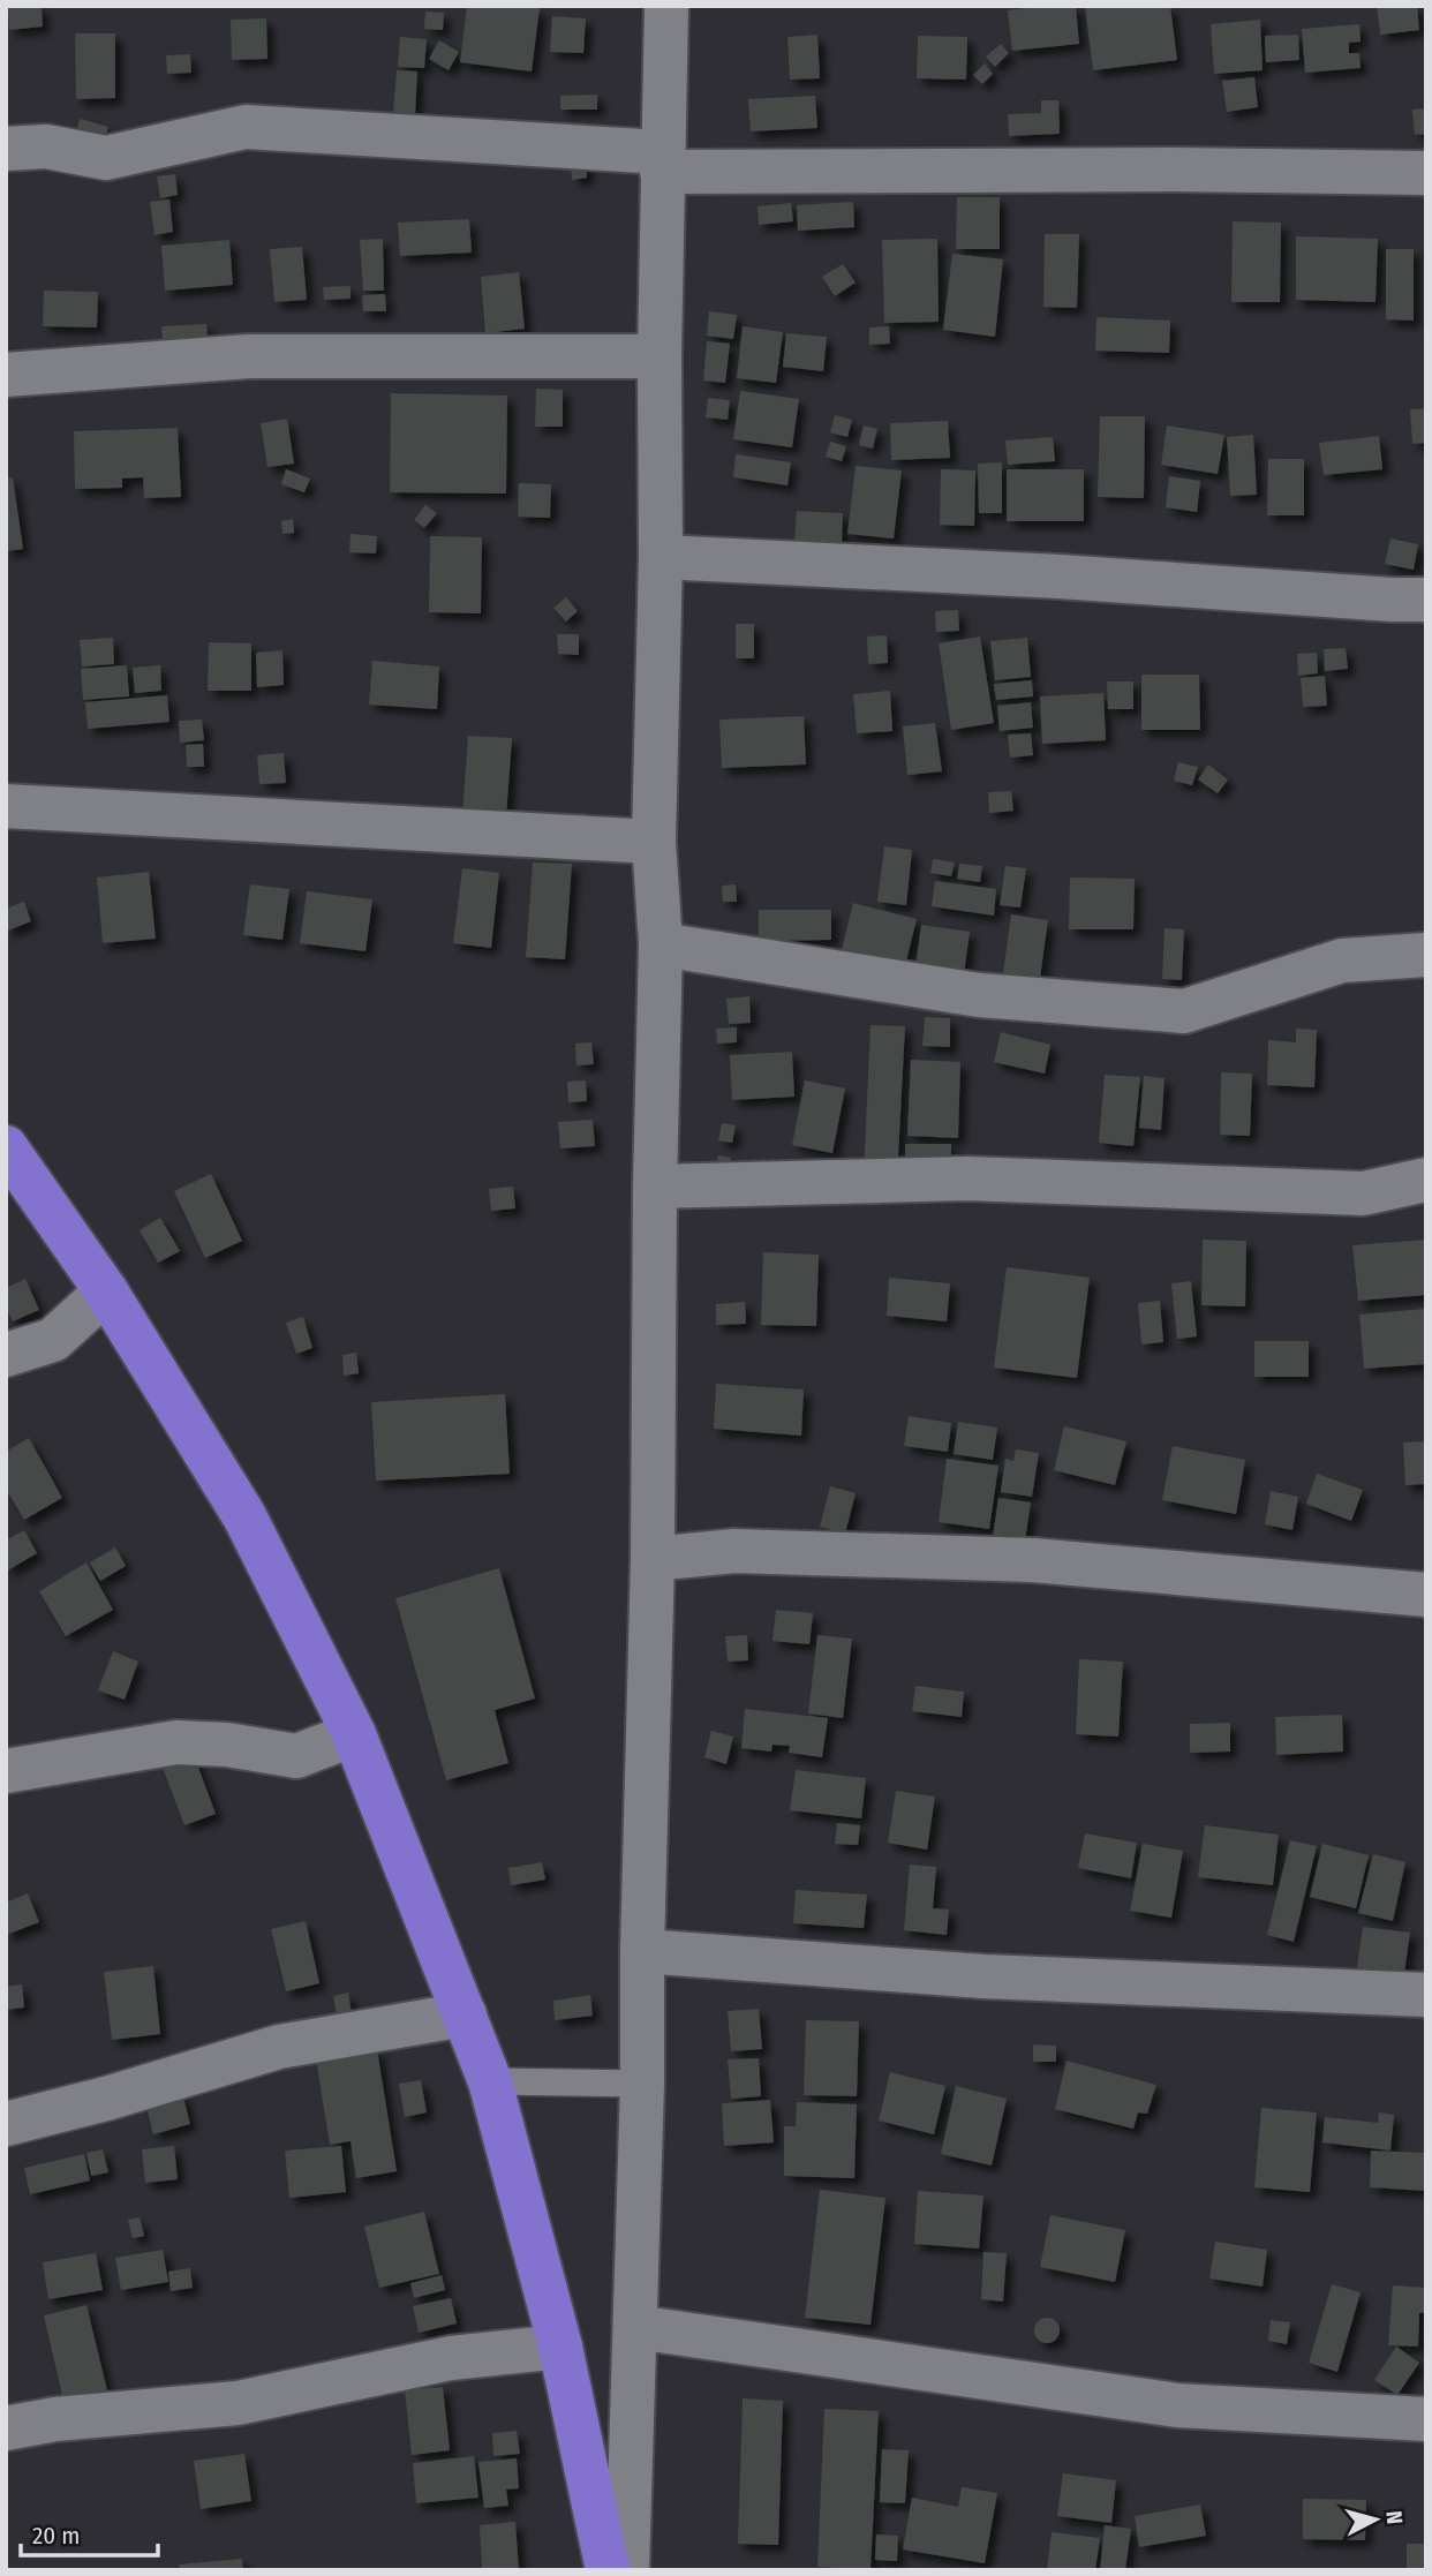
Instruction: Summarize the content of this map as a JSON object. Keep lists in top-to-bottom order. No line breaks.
{"scale_bar":"20 m","north":"right"}
